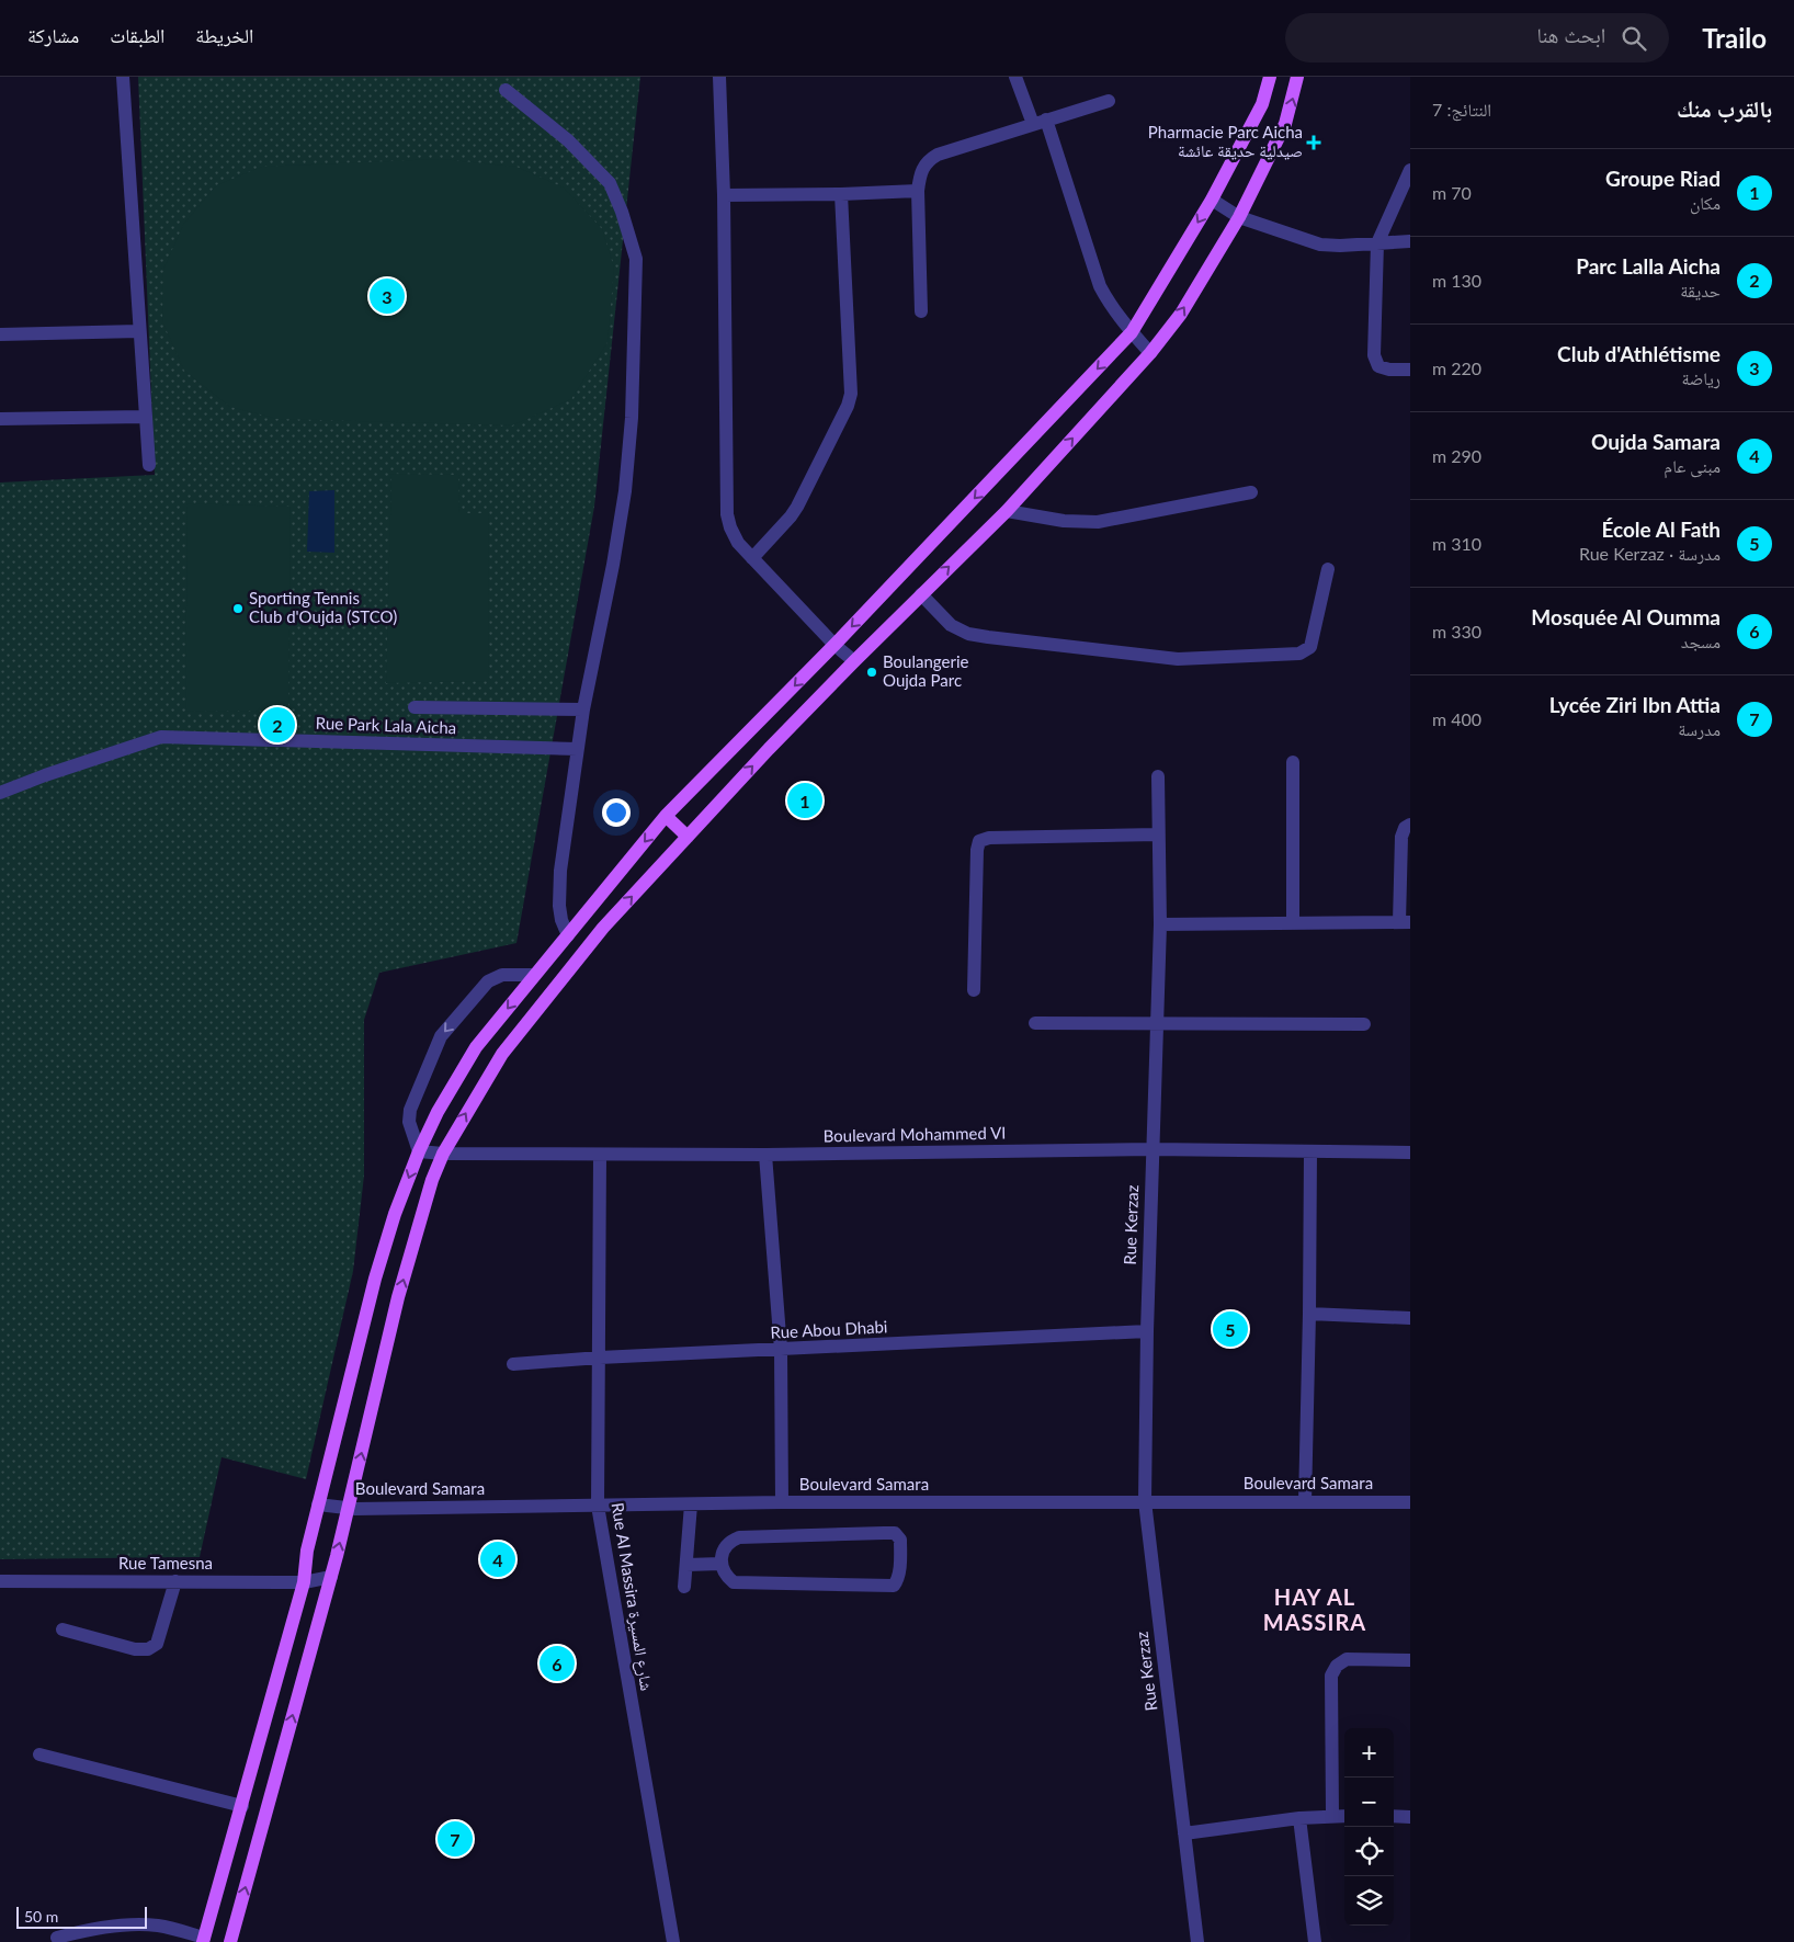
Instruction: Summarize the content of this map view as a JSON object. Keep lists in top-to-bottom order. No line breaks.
{"streets":{"street":["Rue Park Lala Aicha","Boulevard Mohammed VI","Rue Kerzaz","Rue Abou Dhabi","Boulevard Samara","Rue Tamesna","Rue Al Massira شارع المسيرة"]},"crossings":[["Boulevard Mohammed VI","Rue Kerzaz"],["Boulevard Mohammed VI","Rue Al Massira شارع المسيرة"],["Rue Kerzaz","Rue Abou Dhabi"],["Rue Kerzaz","Boulevard Samara"],["Rue Abou Dhabi","Rue Al Massira شارع المسيرة"],["Boulevard Samara","Rue Al Massira شارع المسيرة"]],"districts":["HAY AL MASSIRA"],"places":{"health":["Pharmacie Parc Aicha صيدلية حديقة عائشة"],"other":["Sporting Tennis Club d'Oujda (STCO)","Boulangerie Oujda Parc"]},"scale_bar":"50 m","page":{"header":"Trailo","search":"ابحث هنا","nav":["الخريطة","الطبقات","مشاركة"],"heading":["بالقرب منك","النتائج: 7"],"list":[{"mark":"1","name":"Groupe Riad","note":"مكان","value":"70 m"},{"mark":"2","name":"Parc Lalla Aicha","note":"حديقة","value":"130 m"},{"mark":"3","name":"Club d'Athlétisme","note":"رياضة","value":"220 m"},{"mark":"4","name":"Oujda Samara","note":"مبنى عام","value":"290 m"},{"mark":"5","name":"École Al Fath","note":"مدرسة · Rue Kerzaz","value":"310 m"},{"mark":"6","name":"Mosquée Al Oumma","note":"مسجد","value":"330 m"},{"mark":"7","name":"Lycée Ziri Ibn Attia","note":"مدرسة","value":"400 m"}],"pins":["3","2","1","5","4","6","7"],"map_buttons":["+","−"],"scale":"50 m"}}
